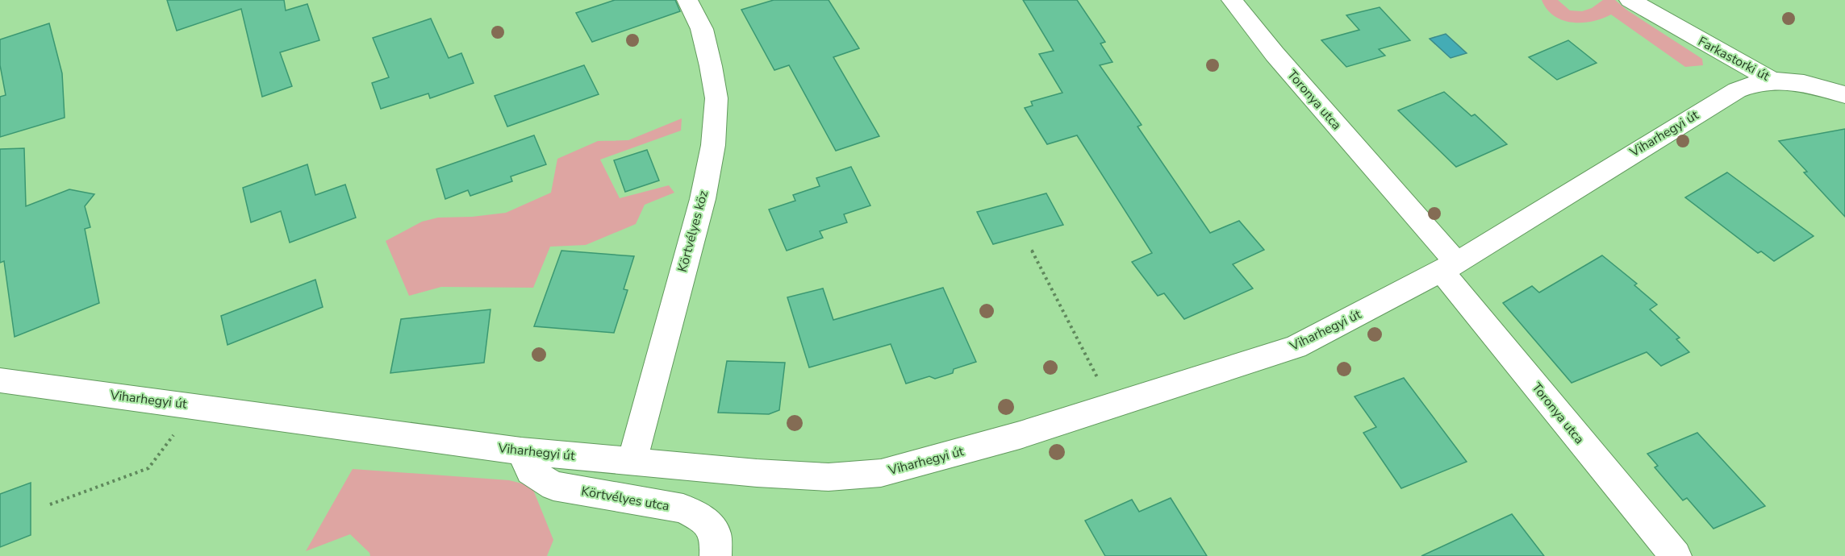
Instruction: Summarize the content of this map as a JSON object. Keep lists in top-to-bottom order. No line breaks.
{"streets":{"street":["Farkastorki út","Toronya utca","Viharhegyi út","Körtvélyes köz","Körtvélyes utca"]},"crossings":[["Farkastorki út","Viharhegyi út"],["Toronya utca","Viharhegyi út"],["Viharhegyi út","Körtvélyes köz"],["Viharhegyi út","Körtvélyes utca"]]}
